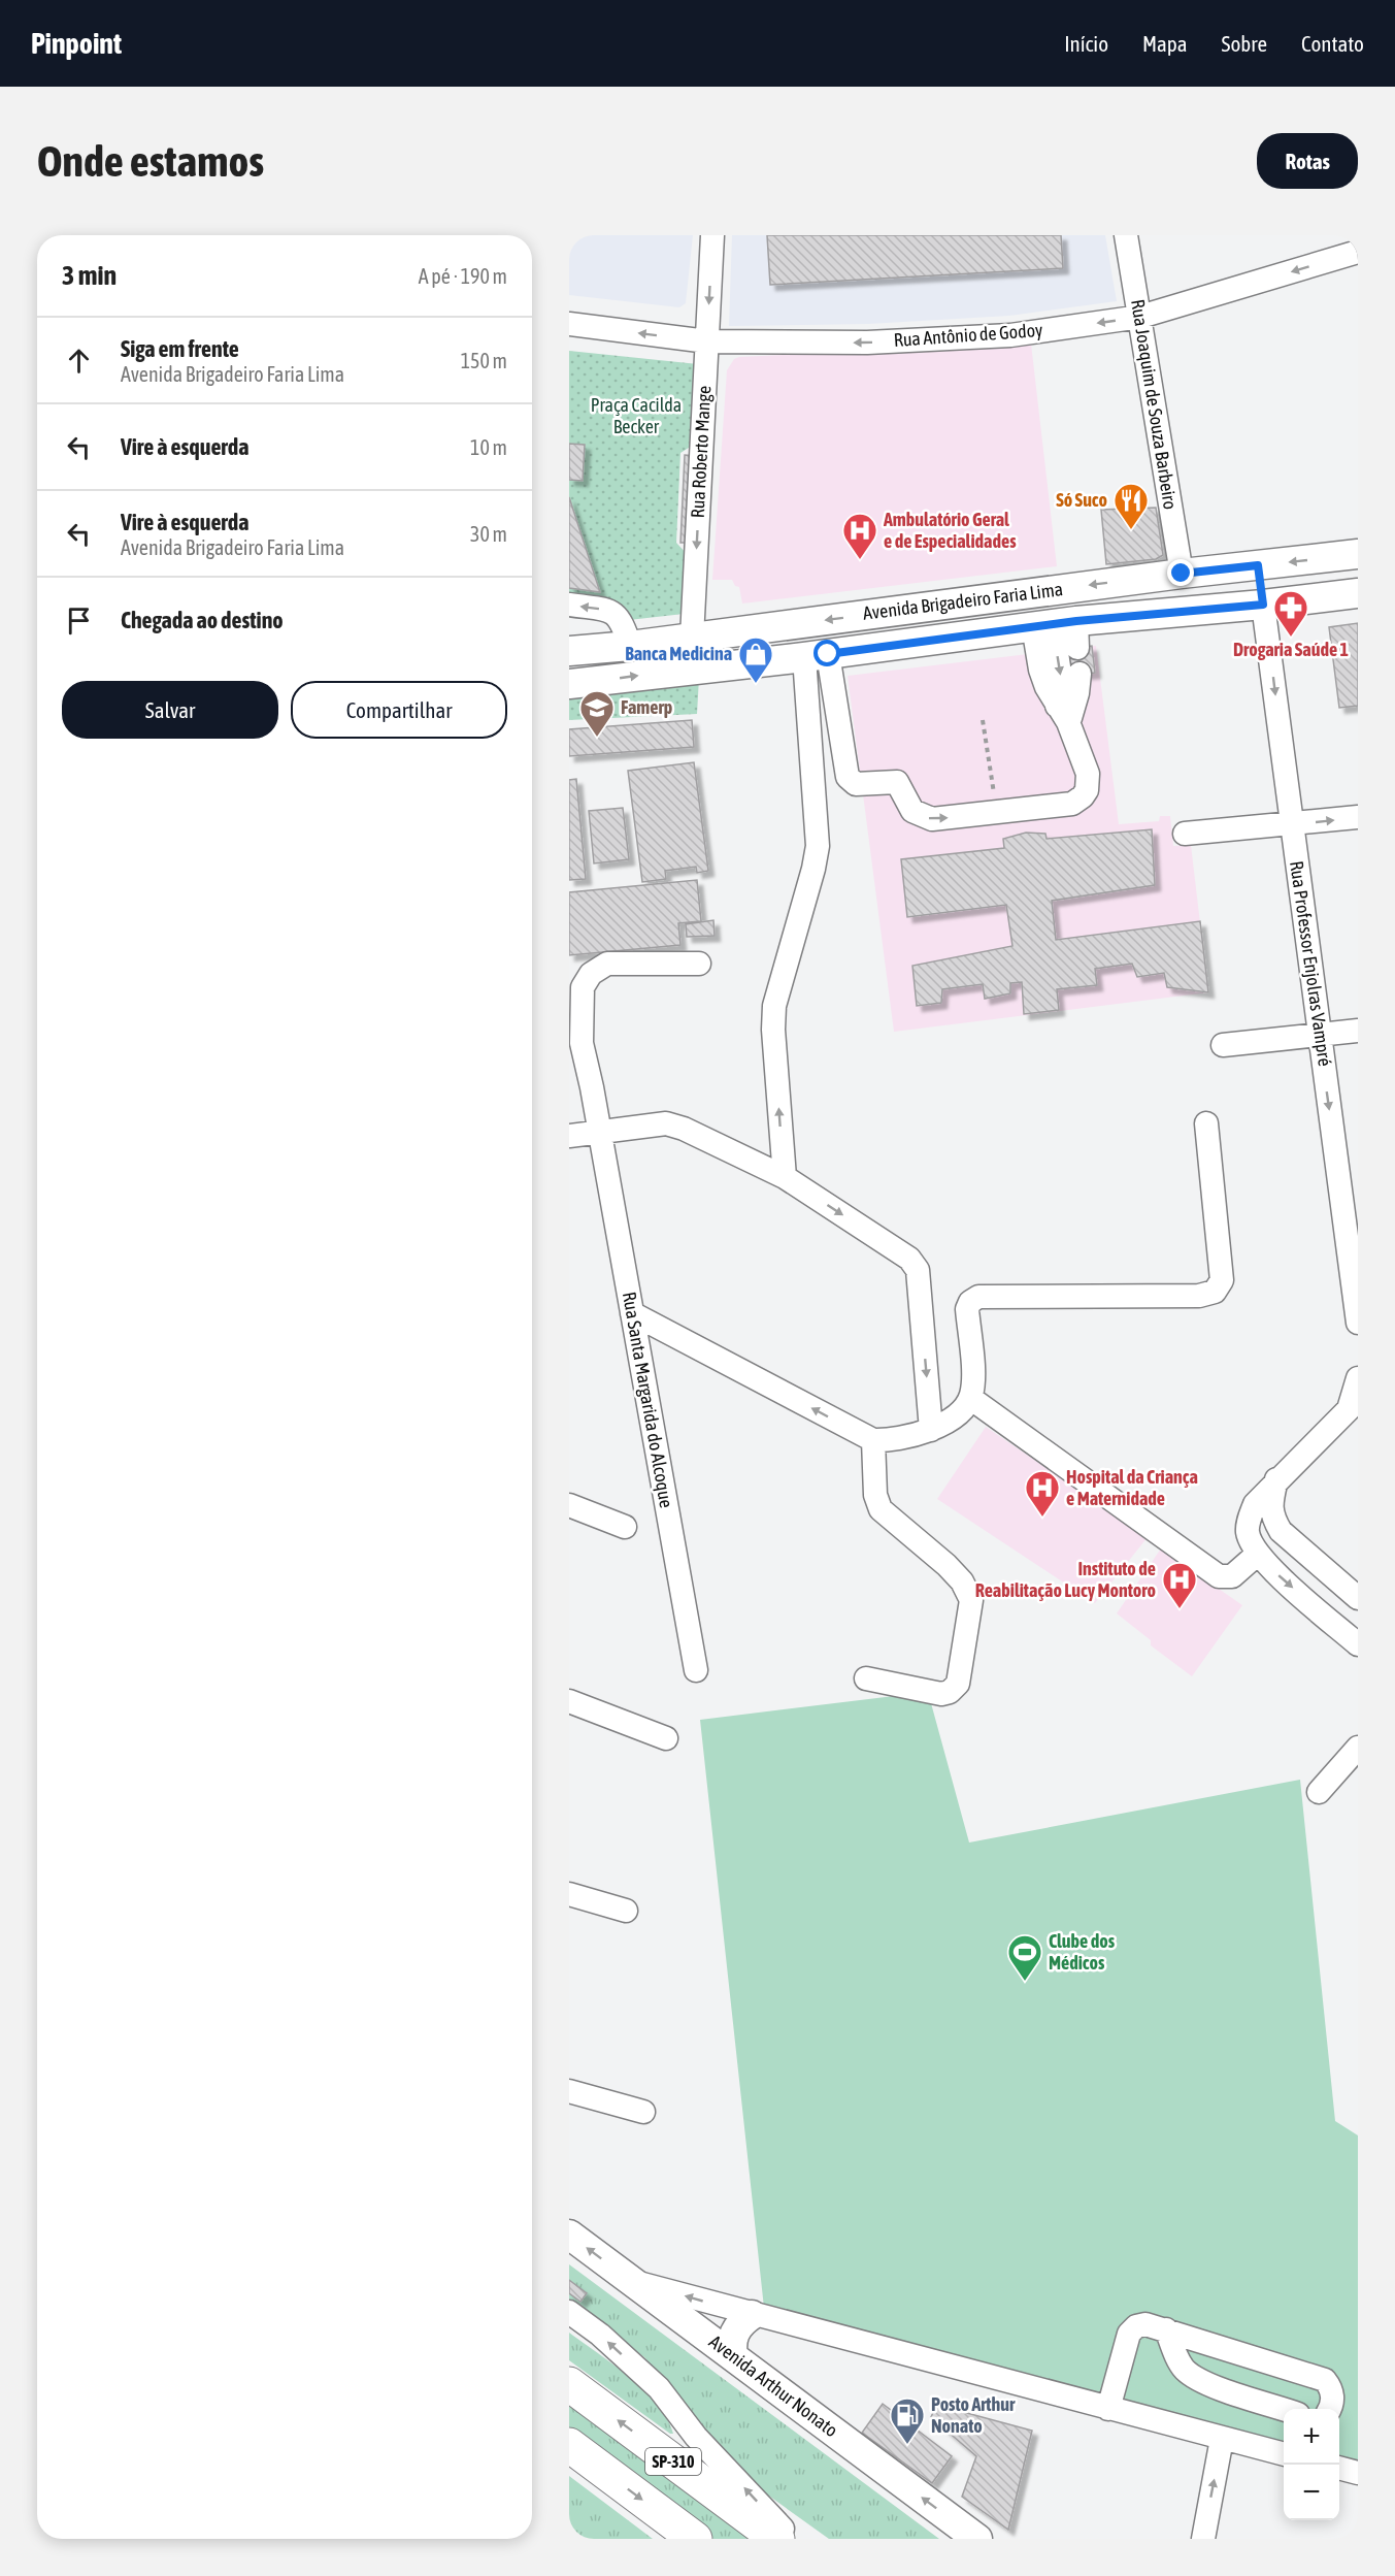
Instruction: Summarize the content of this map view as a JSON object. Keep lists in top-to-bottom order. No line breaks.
{"streets":{"highway":["SP-310"],"main road":["Avenida Brigadeiro Faria Lima","Avenida Arthur Nonato"],"street":["Rua Antônio de Godoy","Rua Joaquim de Souza Barbeiro","Rua Roberto Mange","Rua Professor Enjolras Vampré","Rua Santa Margarida do Alcoque"]},"crossings":[["Rua Antônio de Godoy","Rua Joaquim de Souza Barbeiro"],["Rua Antônio de Godoy","Rua Roberto Mange"],["Rua Joaquim de Souza Barbeiro","Avenida Brigadeiro Faria Lima"],["Rua Roberto Mange","Avenida Brigadeiro Faria Lima"],["Avenida Brigadeiro Faria Lima","Rua Professor Enjolras Vampré"]],"one_way":["Rua Antônio de Godoy","Rua Roberto Mange","Rua Professor Enjolras Vampré","Avenida Arthur Nonato"],"parks":["Praça Cacilda Becker"],"places":{"restaurant":["Só Suco"],"hospital":["Ambulatório Geral e de Especialidades","Hospital da Criança e Maternidade","Instituto de Reabilitação Lucy Montoro"],"pharmacy":["Drogaria Saúde 1"],"shop":["Banca Medicina"],"school or university":["Famerp"],"sports":["Clube dos Médicos"],"fuel station":["Posto Arthur Nonato"]},"page":{"header":"Pinpoint","nav":["Início","Mapa","Sobre","Contato"],"buttons":["Rotas",["Salvar","Compartilhar"]],"title":"Onde estamos","heading":["3 min","A pé · 190 m"],"list":[["Siga em frente","Avenida Brigadeiro Faria Lima","150 m"],["Vire à esquerda","10 m"],["Vire à esquerda","Avenida Brigadeiro Faria Lima","30 m"],"Chegada ao destino"],"map_buttons":["+","−"]}}
